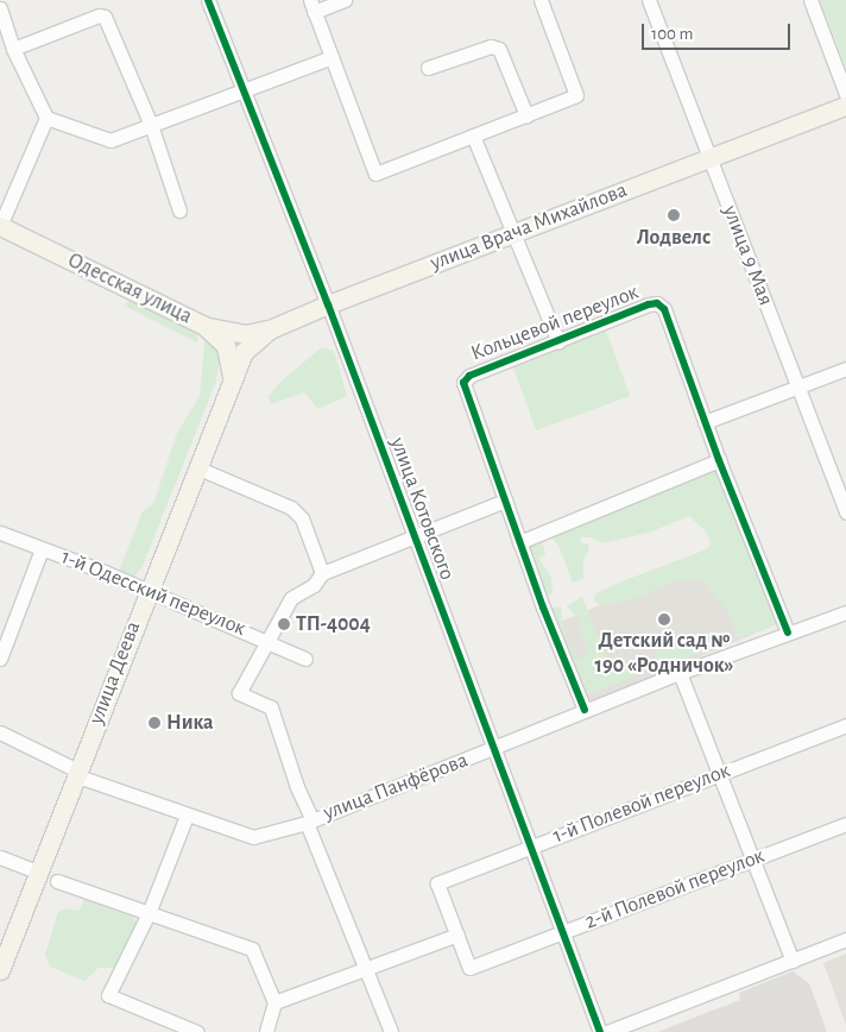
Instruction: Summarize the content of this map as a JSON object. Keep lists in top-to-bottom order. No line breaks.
{"streets":{"main road":["улица Врача Михайлова","Одесская улица","улица Деева"],"street":["улица 9 Мая","Кольцевой переулок","улица Котовского","1-й Одесский переулок","улица Панфёрова","1-й Полевой переулок","2-й Полевой переулок"]},"crossings":[["улица Врача Михайлова","улица 9 Мая"],["улица Врача Михайлова","Одесская улица"],["улица Врача Михайлова","улица Котовского"],["улица Врача Михайлова","улица Деева"],["Одесская улица","улица Деева"],["Кольцевой переулок","улица Панфёрова"],["улица Котовского","улица Панфёрова"],["улица Котовского","1-й Полевой переулок"],["улица Котовского","2-й Полевой переулок"],["1-й Одесский переулок","улица Деева"],["улица Деева","улица Панфёрова"],["1-й Полевой переулок","2-й Полевой переулок"]],"places":["Лодвелс","Детский сад № 190 «Родничок»","ТП-4004","Ника"],"scale_bar":"100 m"}
